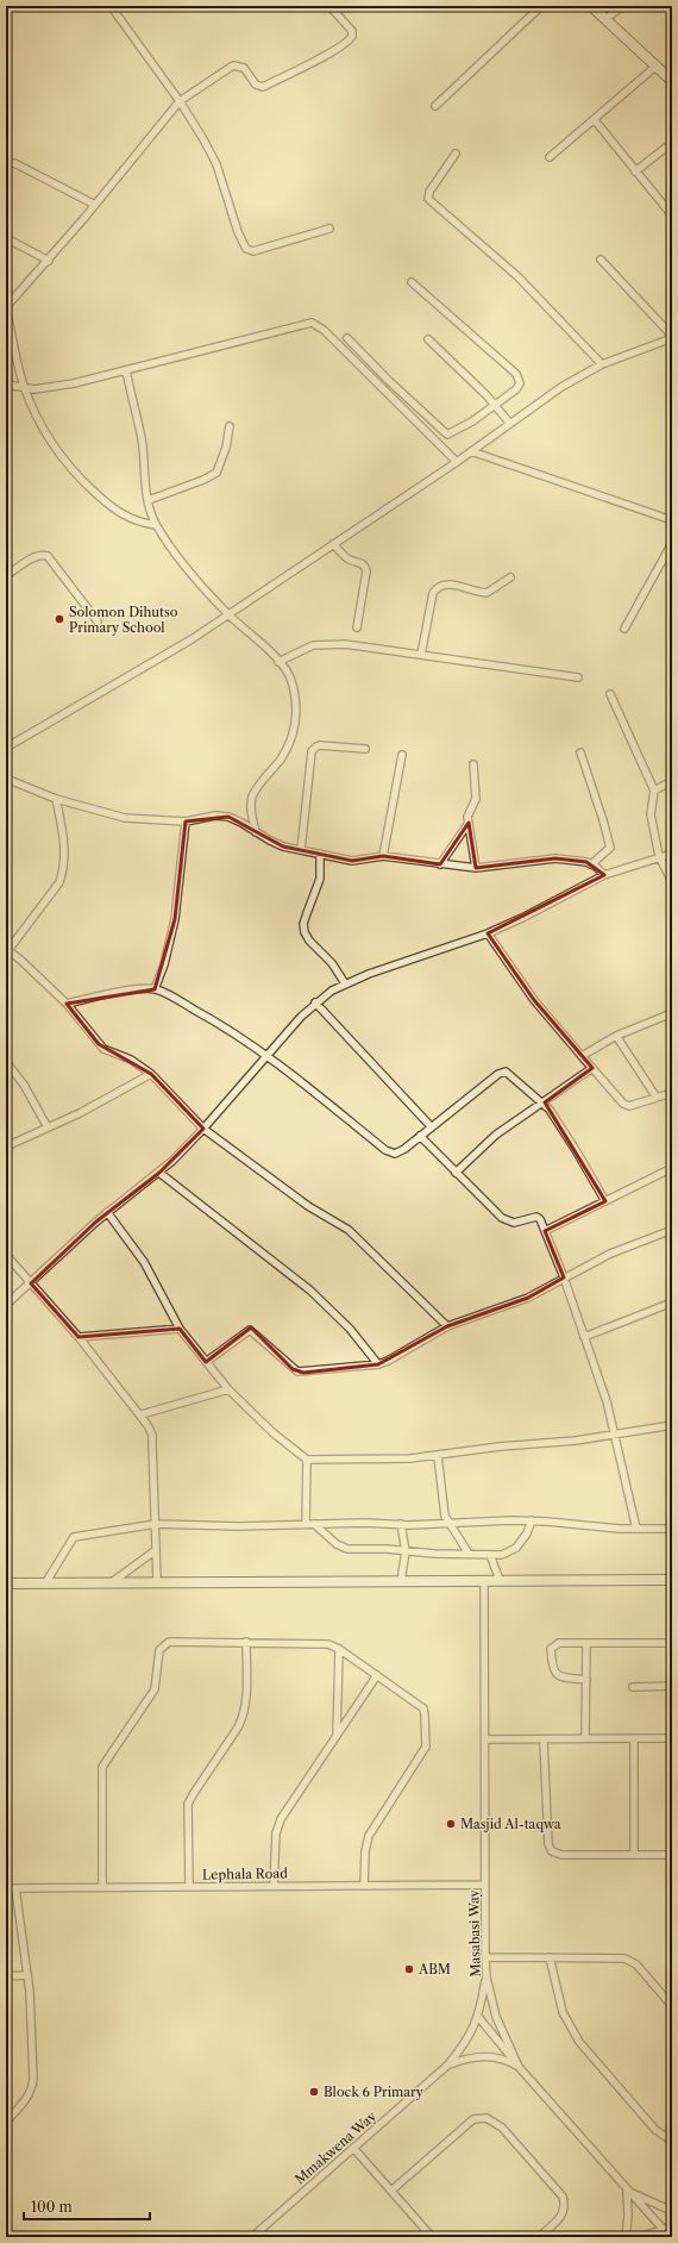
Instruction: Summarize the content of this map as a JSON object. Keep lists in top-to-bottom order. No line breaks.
{"streets":{"street":["Lephala Road","Masabasi Way","Mmakwena Way"]},"crossings":[["Lephala Road","Masabasi Way"],["Masabasi Way","Mmakwena Way"]],"places":["Solomon Dihutso Primary School","Masjid Al-taqwa","ABM","Block 6 Primary"],"scale_bar":"100 m"}
